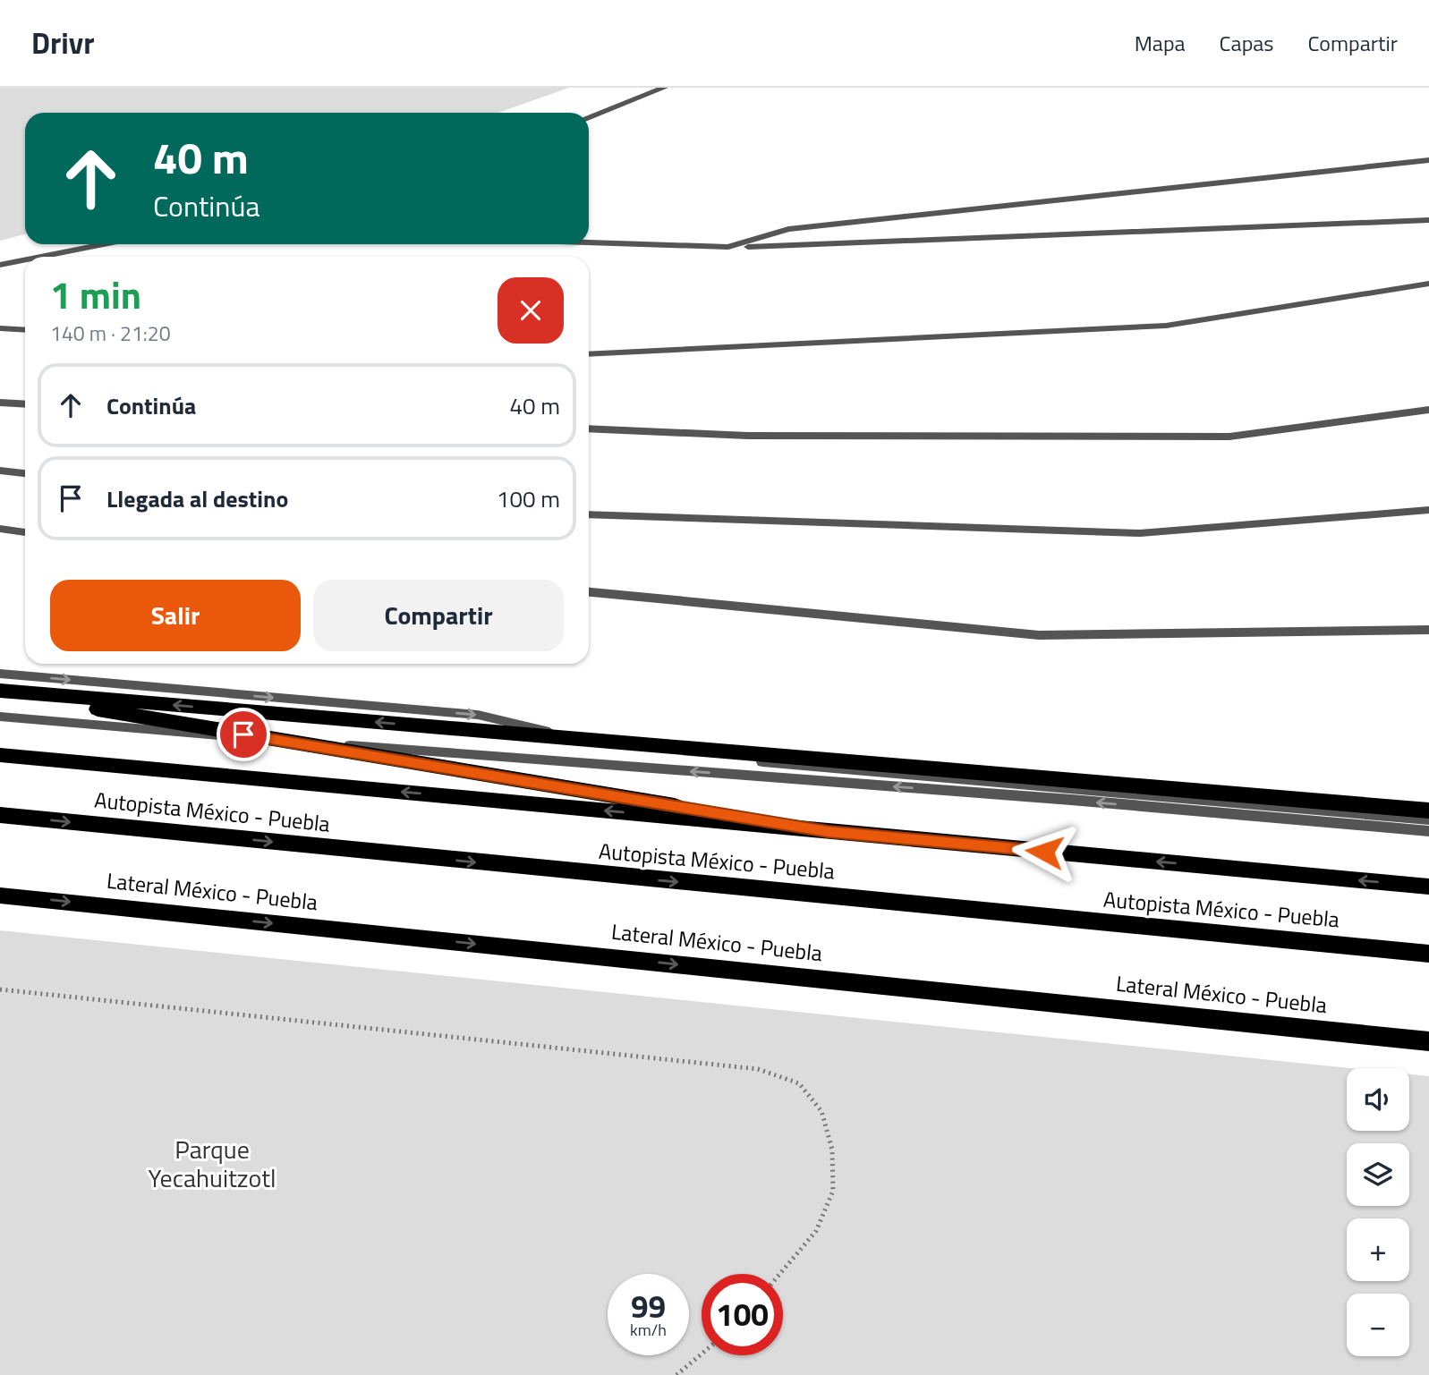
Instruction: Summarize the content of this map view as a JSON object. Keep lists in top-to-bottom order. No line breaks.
{"streets":{"highway":["Autopista México - Puebla","Lateral México - Puebla"]},"one_way":["Lateral México - Puebla"],"parks":["Parque Yecahuitzotl"],"page":{"header":"Drivr","nav":["Mapa","Capas","Compartir"],"turn":["40 m","Continúa"],"heading":["1 min","140 m · 21:20"],"list":[{"name":"Continúa","value":"40 m"},{"name":"Llegada al destino","value":"100 m"}],"buttons":["Salir","Compartir"],"map_buttons":["+","−"],"speed":"99 km/h","limit":"100"}}
